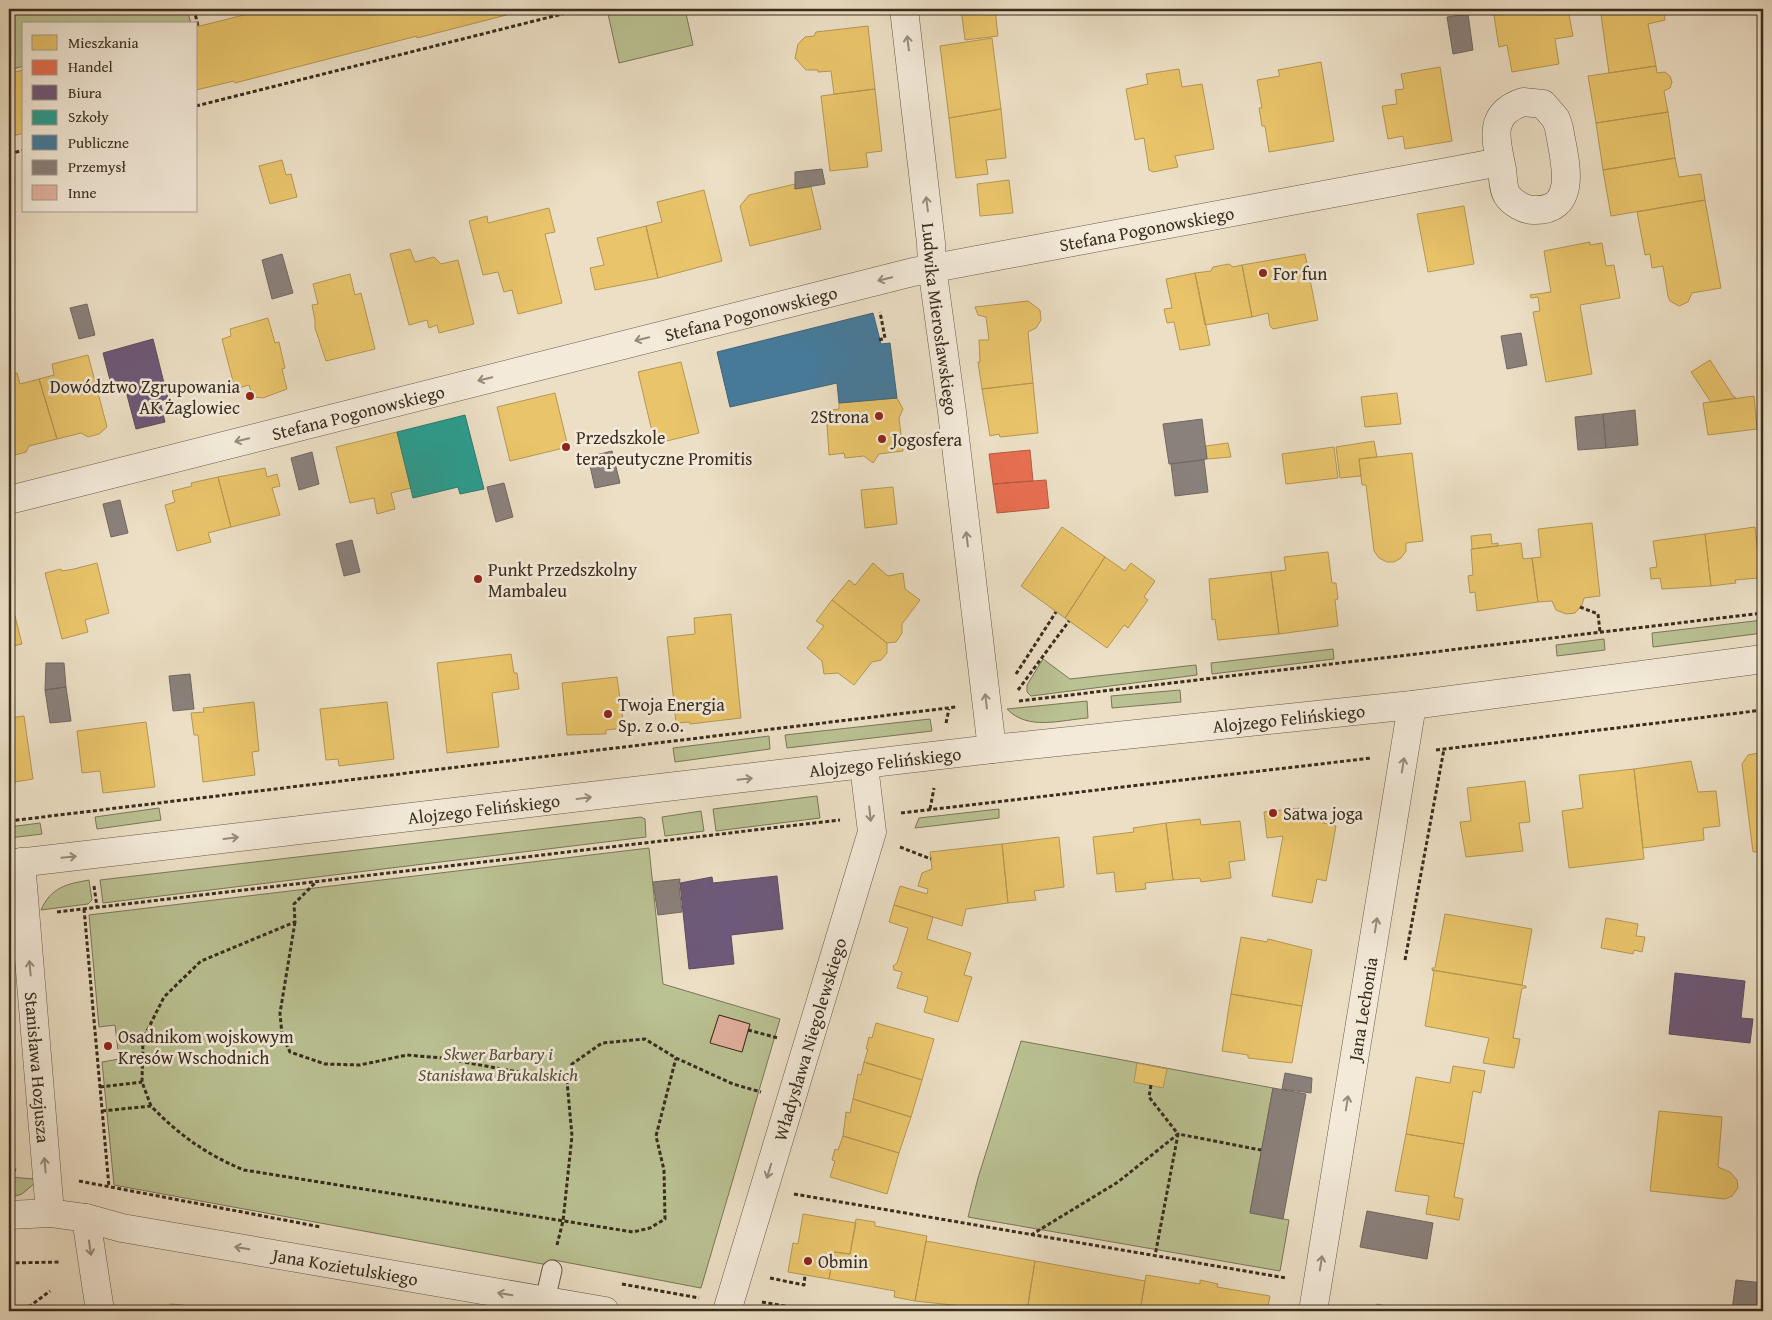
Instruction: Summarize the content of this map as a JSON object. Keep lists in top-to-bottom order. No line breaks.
{"streets":{"street":["Stefana Pogonowskiego","Ludwika Mierosławskiego","Alojzego Felińskiego","Jana Lechonia","Władysława Niegolewskiego","Stanisława Hozjusza","Jana Kozietulskiego"]},"crossings":[["Stefana Pogonowskiego","Ludwika Mierosławskiego"],["Ludwika Mierosławskiego","Alojzego Felińskiego"],["Alojzego Felińskiego","Jana Lechonia"],["Alojzego Felińskiego","Władysława Niegolewskiego"],["Alojzego Felińskiego","Stanisława Hozjusza"]],"one_way":["Stefana Pogonowskiego","Ludwika Mierosławskiego","Alojzego Felińskiego","Jana Lechonia","Władysława Niegolewskiego","Stanisława Hozjusza","Jana Kozietulskiego"],"parks":["Skwer Barbary i Stanisława Brukalskich"],"places":["For fun","Dowództwo Zgrupowania AK Żaglowiec","2Strona","Jogosfera","Przedszkole terapeutyczne Promitis","Punkt Przedszkolny Mambaleu","Twoja Energia Sp. z o.o.","Satwa joga","Osadnikom wojskowym Kresów Wschodnich","Obmin"],"legend":["Mieszkania","Handel","Biura","Szkoły","Publiczne","Przemysł","Inne"]}
